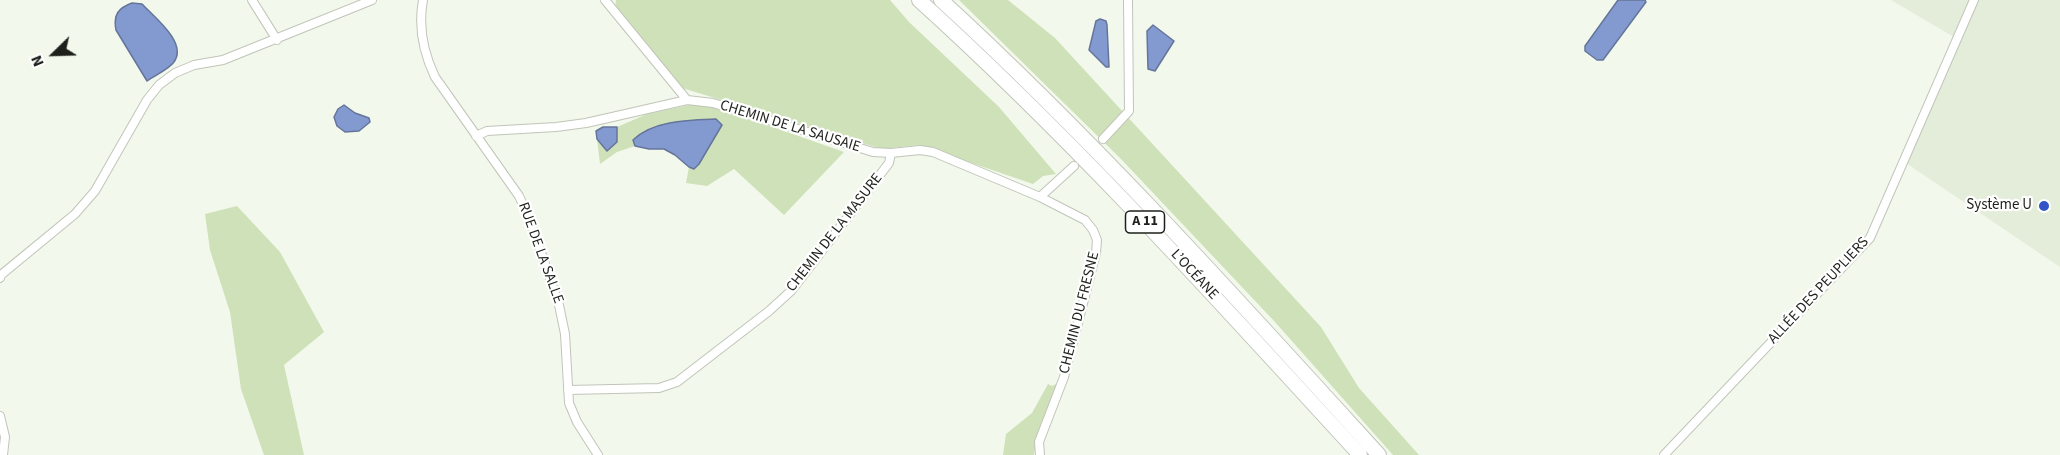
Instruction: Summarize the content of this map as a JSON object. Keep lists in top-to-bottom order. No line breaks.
{"streets":{"highway":["A 11","L’OCÉANE"],"street":["CHEMIN DE LA SAUSAIE","CHEMIN DE LA MASURE","RUE DE LA SALLE","ALLÉE DES PEUPLIERS","CHEMIN DU FRESNE"]},"crossings":[["CHEMIN DE LA SAUSAIE","CHEMIN DE LA MASURE"],["CHEMIN DE LA SAUSAIE","RUE DE LA SALLE"],["CHEMIN DE LA MASURE","RUE DE LA SALLE"]],"places":["Système U"],"north":"bottom left"}
